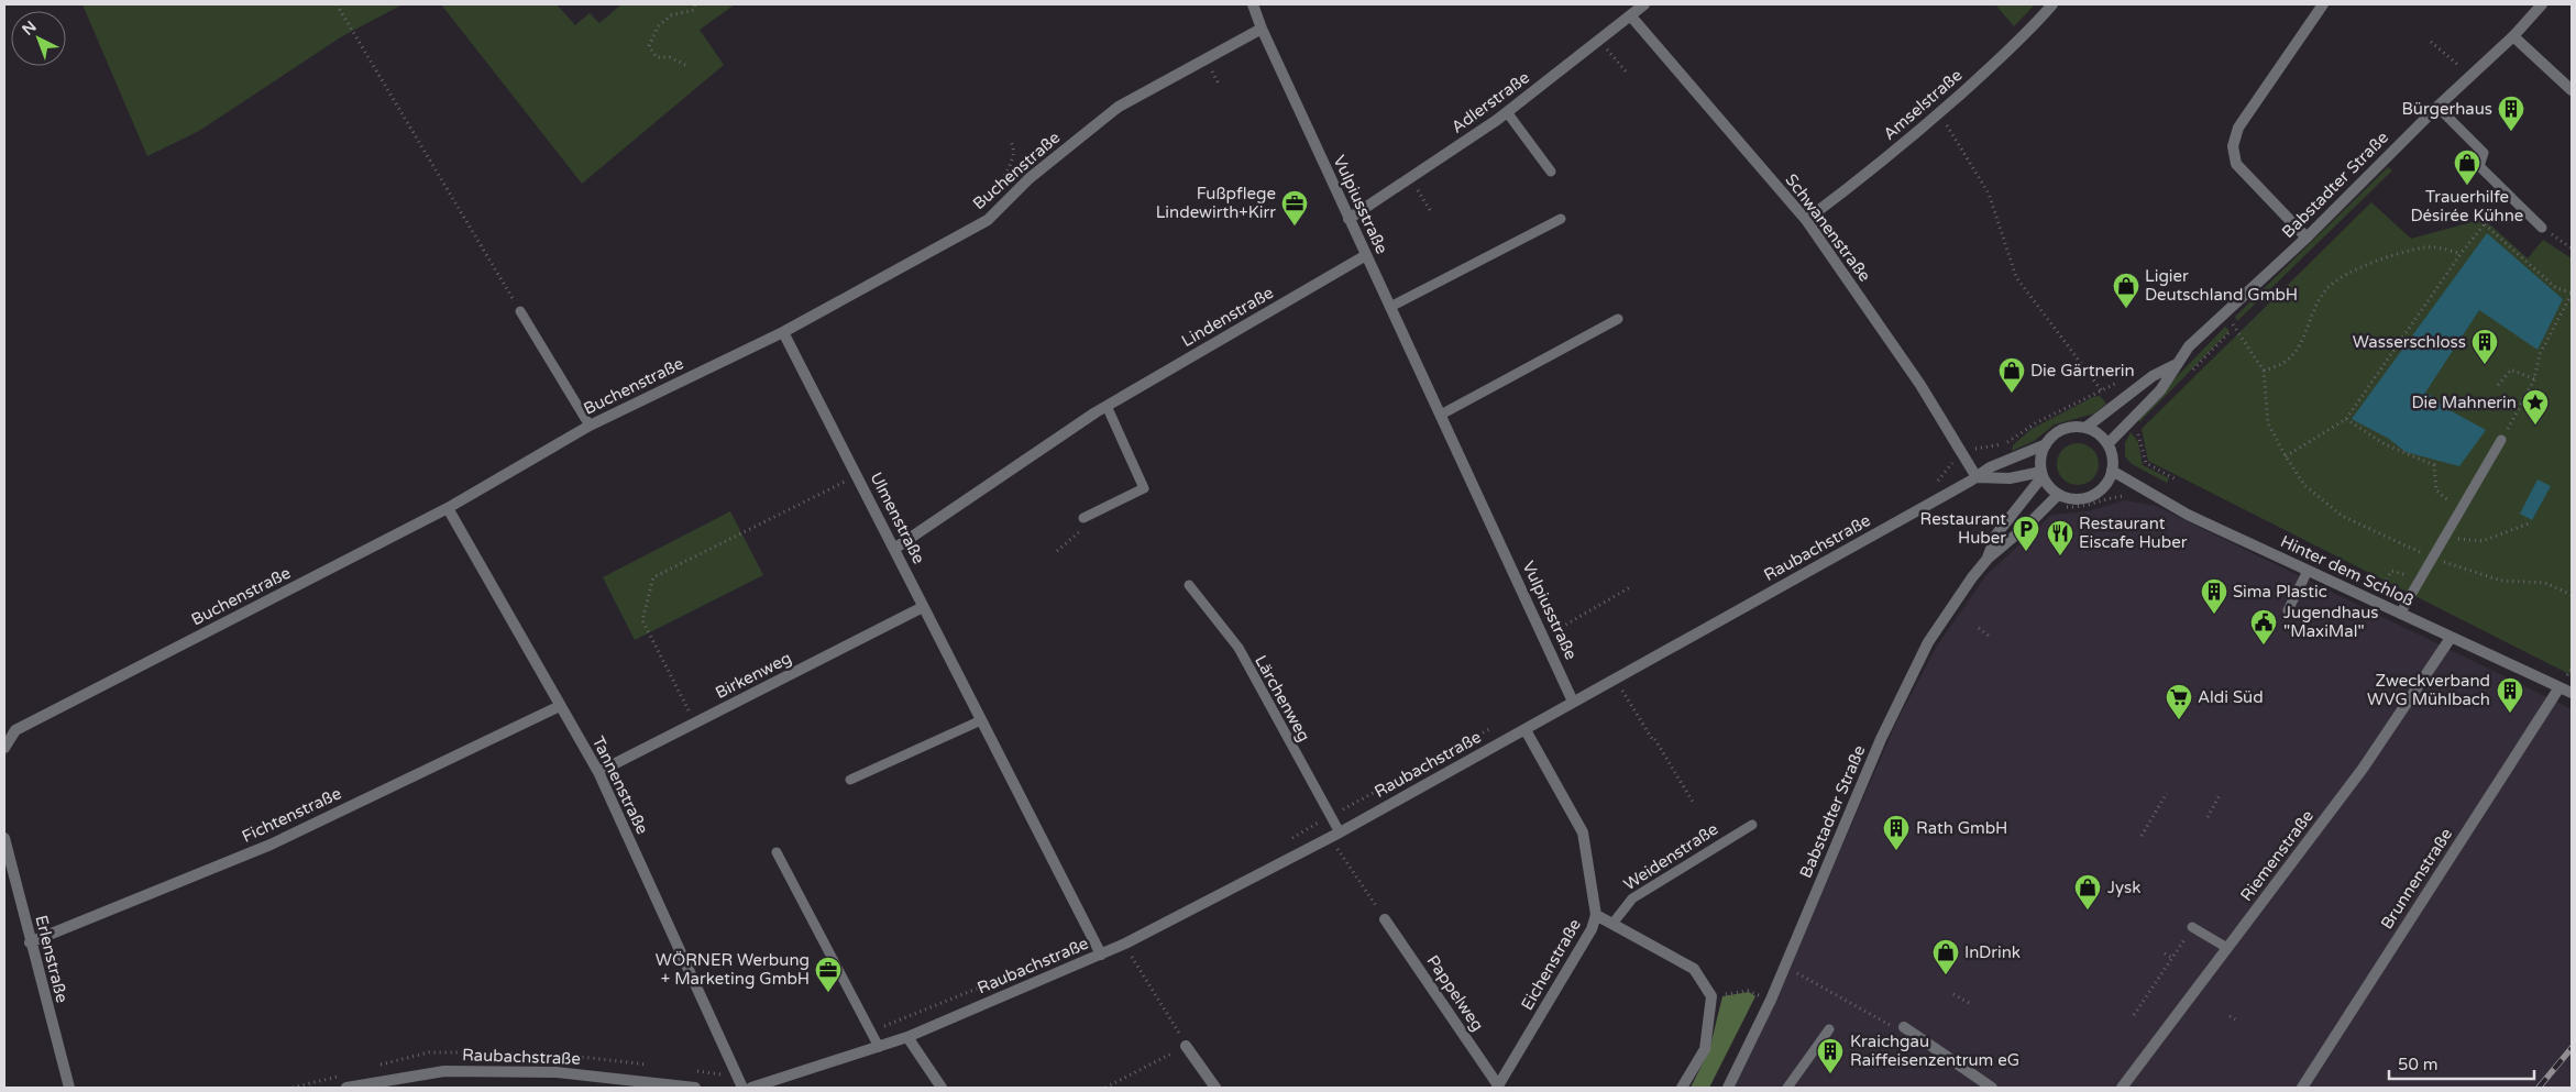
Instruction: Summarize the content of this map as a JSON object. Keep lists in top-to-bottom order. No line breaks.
{"streets":{"street":["Adlerstraße","Amselstraße","Buchenstraße","Babstadter Straße","Vulpiusstraße","Schwanenstraße","Lindenstraße","Ulmenstraße","Raubachstraße","Hinter dem Schloß","Birkenweg","Tannenstraße","Fichtenstraße","Riemenstraße","Brunnenstraße","Erlenstraße","Eichenstraße","Pappelweg"],"lane":["Lärchenweg","Weidenstraße"]},"crossings":[["Adlerstraße","Vulpiusstraße"],["Adlerstraße","Schwanenstraße"],["Amselstraße","Schwanenstraße"],["Buchenstraße","Vulpiusstraße"],["Buchenstraße","Ulmenstraße"],["Buchenstraße","Tannenstraße"],["Babstadter Straße","Raubachstraße"],["Babstadter Straße","Hinter dem Schloß"],["Vulpiusstraße","Lindenstraße"],["Vulpiusstraße","Raubachstraße"],["Schwanenstraße","Raubachstraße"],["Lindenstraße","Ulmenstraße"],["Ulmenstraße","Raubachstraße"],["Ulmenstraße","Birkenweg"],["Raubachstraße","Hinter dem Schloß"],["Raubachstraße","Lärchenweg"],["Raubachstraße","Eichenstraße"],["Hinter dem Schloß","Riemenstraße"],["Hinter dem Schloß","Brunnenstraße"],["Birkenweg","Tannenstraße"],["Tannenstraße","Fichtenstraße"],["Fichtenstraße","Erlenstraße"],["Eichenstraße","Pappelweg"]],"places":{"building":["Bürgerhaus","Wasserschloss","Sima Plastic","Zweckverband WVG Mühlbach","Rath GmbH","Kraichgau Raiffeisenzentrum eG"],"shop":["Trauerhilfe Désirée Kühne","Ligier Deutschland GmbH","Die Gärtnerin","Jysk","InDrink"],"office":["Fußpflege Lindewirth+Kirr","WÖRNER Werbung + Marketing GmbH"],"place":["Die Mahnerin"],"parking":["Restaurant Huber"],"restaurant":["Restaurant Eiscafe Huber"],"public building":["Jugendhaus \"MaxiMal\""],"supermarket":["Aldi Süd"]},"scale_bar":"50 m","north":"top left"}
